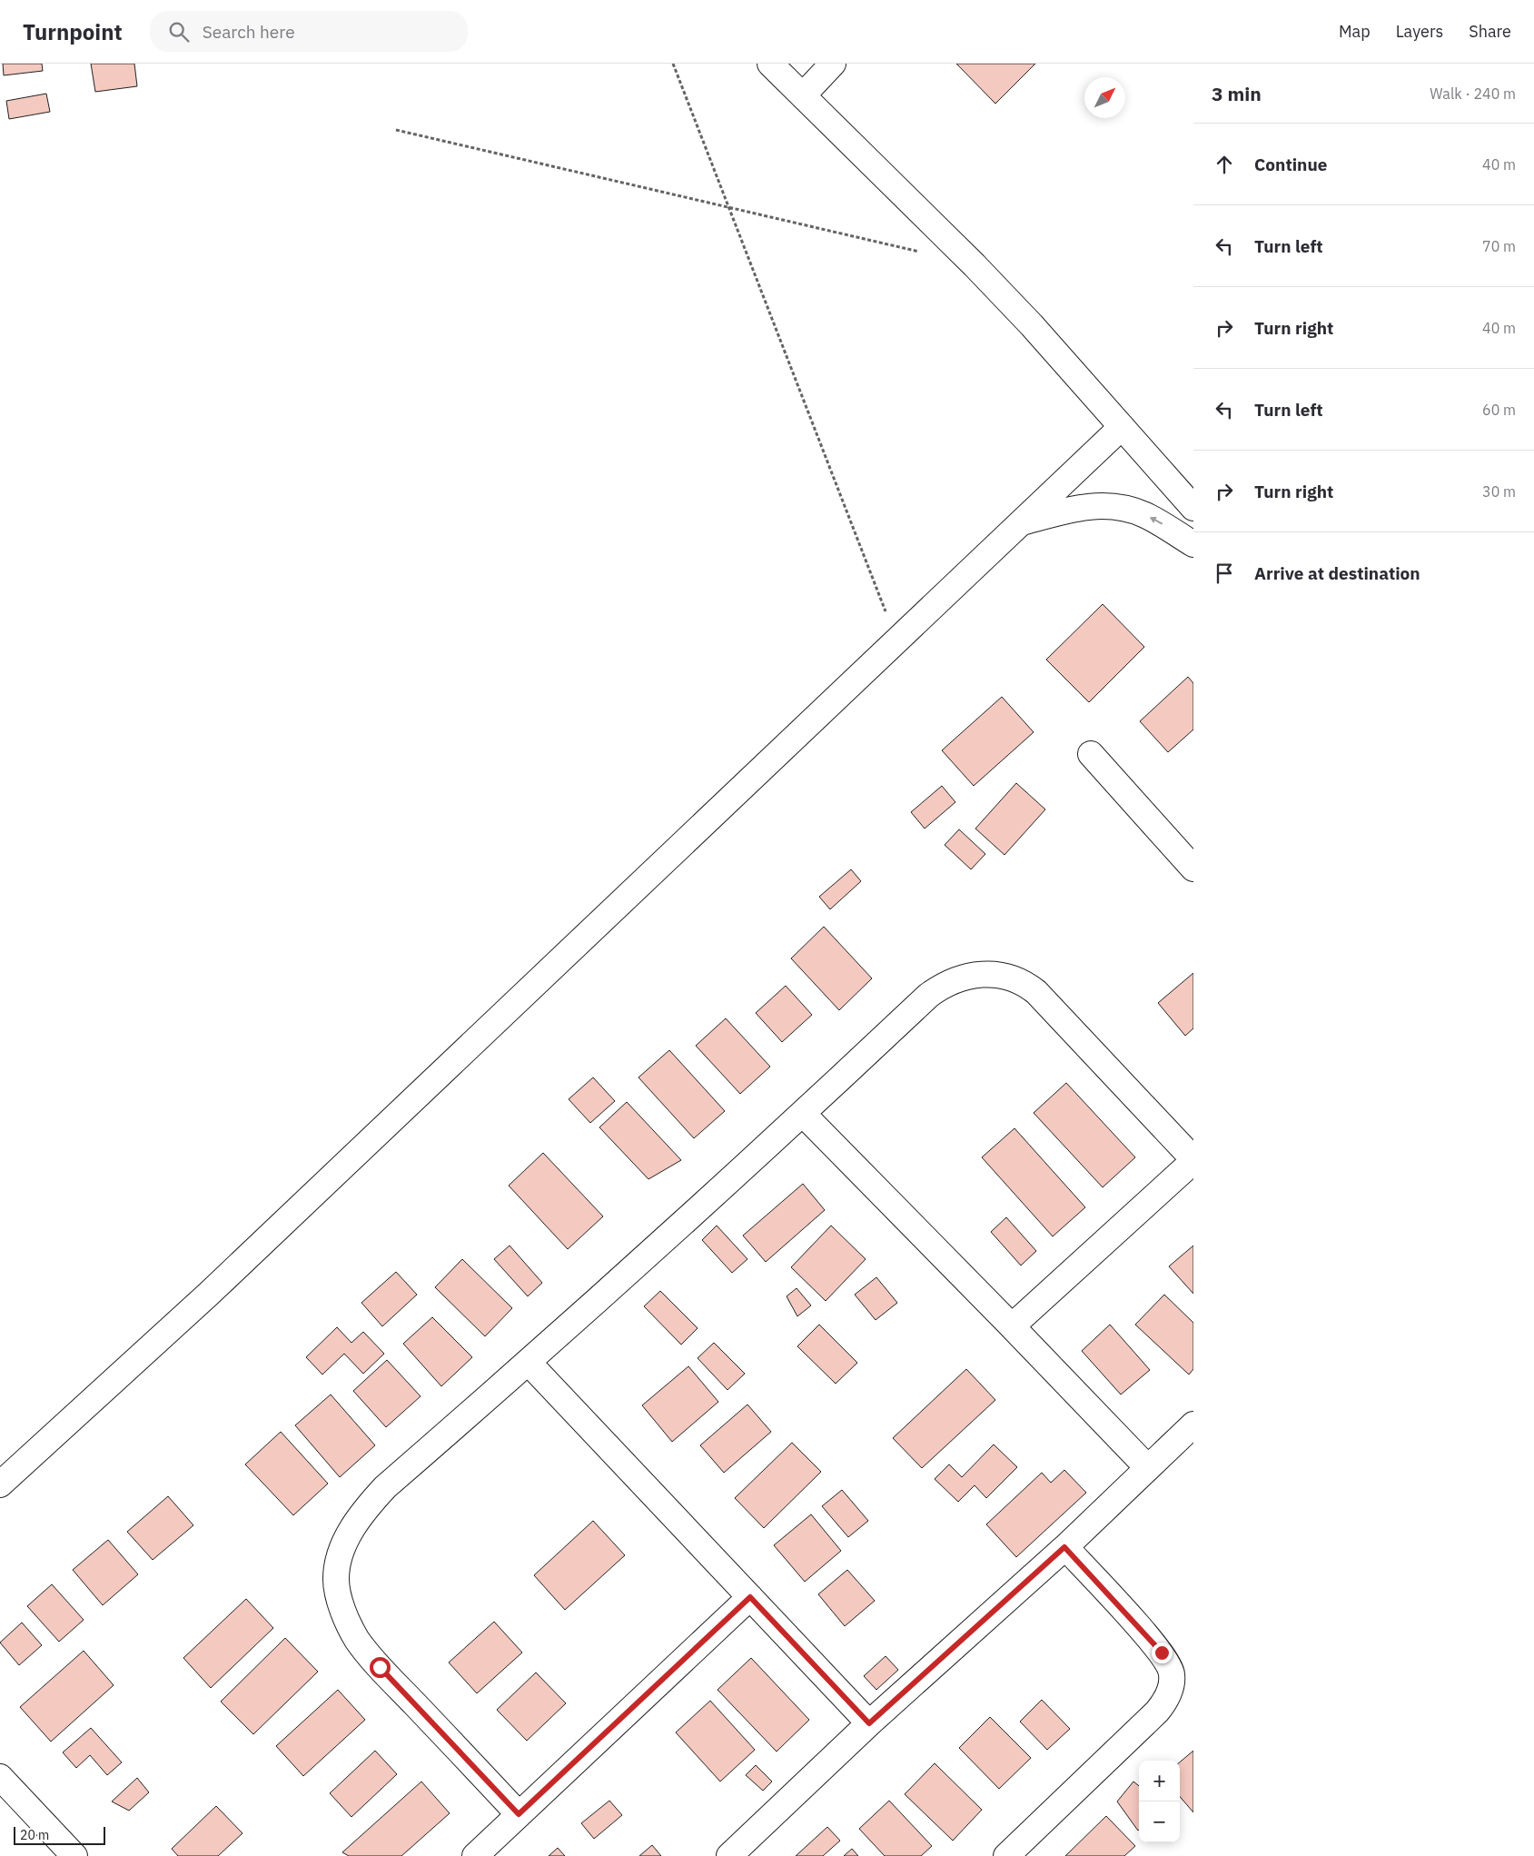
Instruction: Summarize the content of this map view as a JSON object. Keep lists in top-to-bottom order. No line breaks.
{"scale_bar":"20 m","north":"top right","page":{"header":"Turnpoint","search":"Search here","nav":["Map","Layers","Share"],"heading":["3 min","Walk · 240 m"],"list":[["Continue","40 m"],["Turn left","70 m"],["Turn right","40 m"],["Turn left","60 m"],["Turn right","30 m"],"Arrive at destination"],"map_buttons":["+","−"],"scale":"20 m"}}
